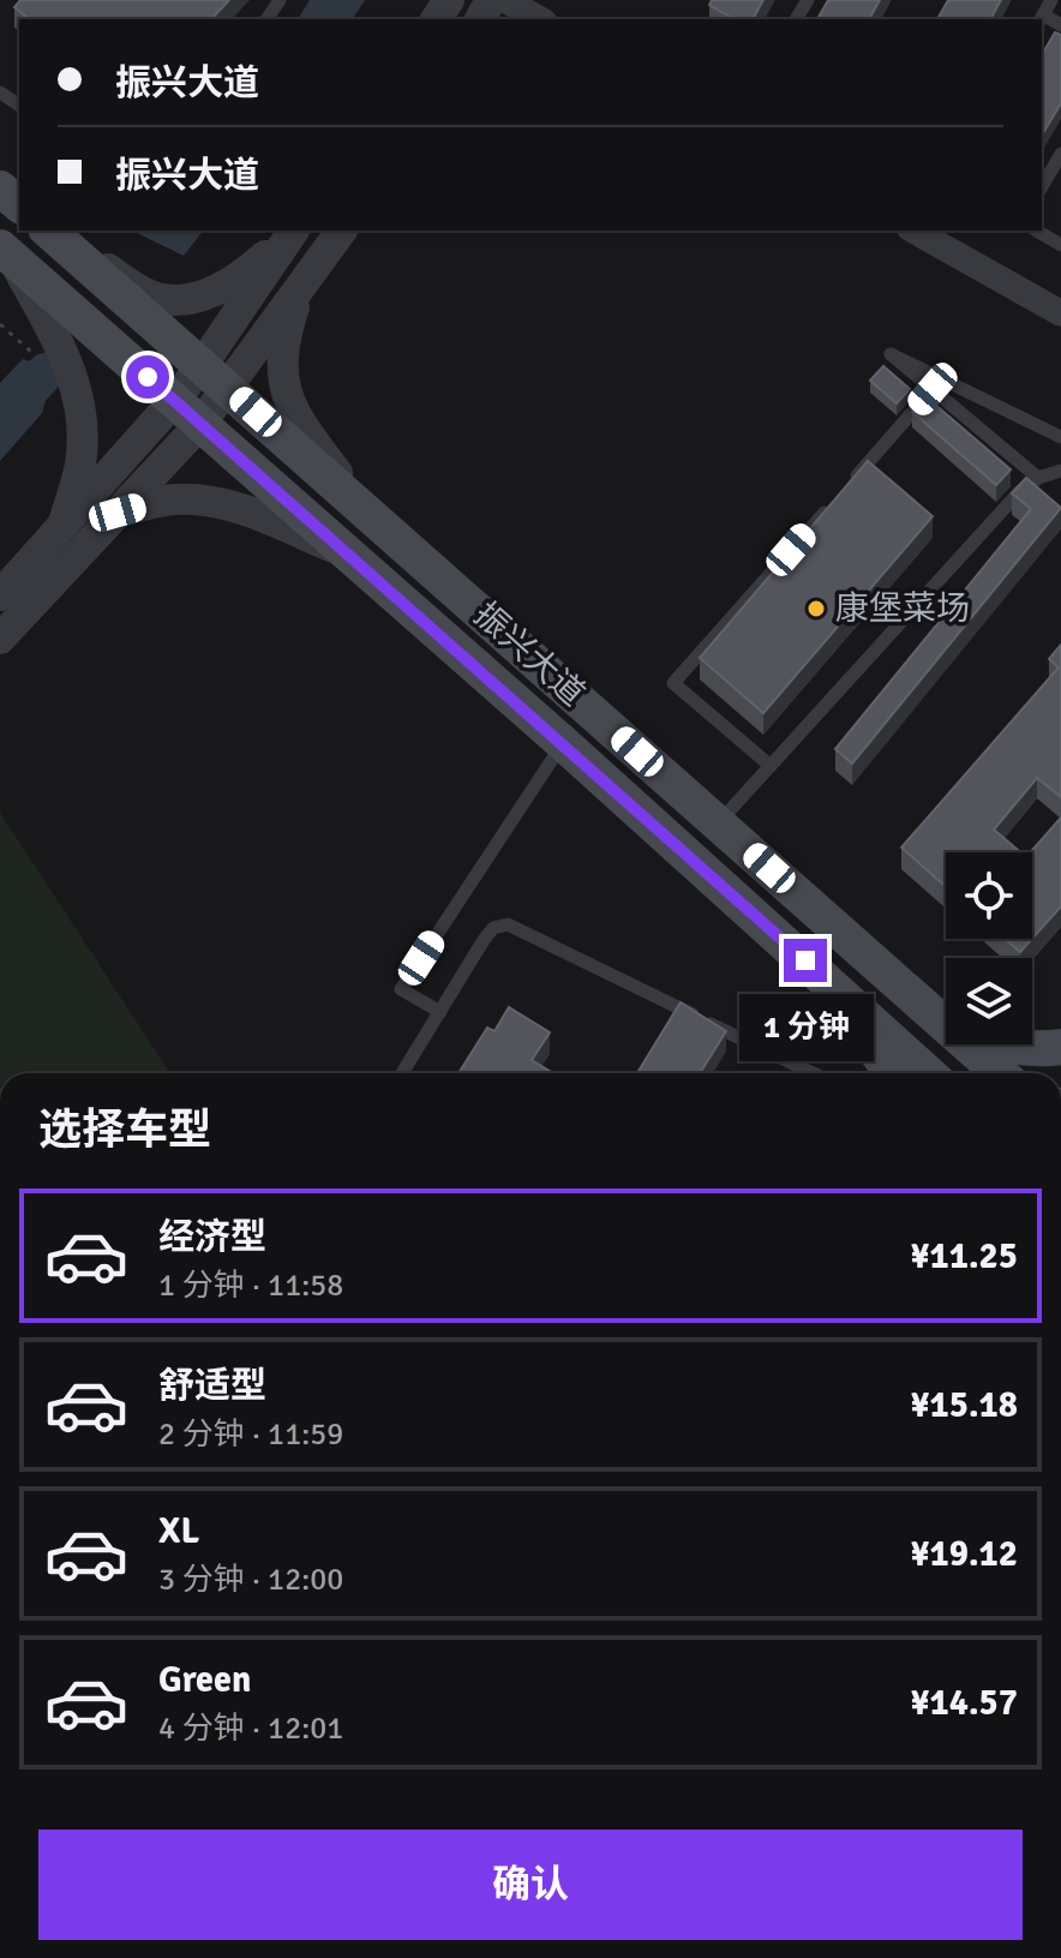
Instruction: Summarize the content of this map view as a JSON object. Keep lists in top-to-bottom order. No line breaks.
{"streets":{"main road":["振兴大道"]},"places":["康堡菜场"],"page":{"banner":["振兴大道","振兴大道"],"bubble":"1 分钟","heading":"选择车型","list":[{"name":"经济型","note":"1 分钟 · 11:58","value":"¥11.25"},{"name":"舒适型","note":"2 分钟 · 11:59","value":"¥15.18"},{"name":"XL","note":"3 分钟 · 12:00","value":"¥19.12"},{"name":"Green","note":"4 分钟 · 12:01","value":"¥14.57"}],"buttons":"确认"}}
